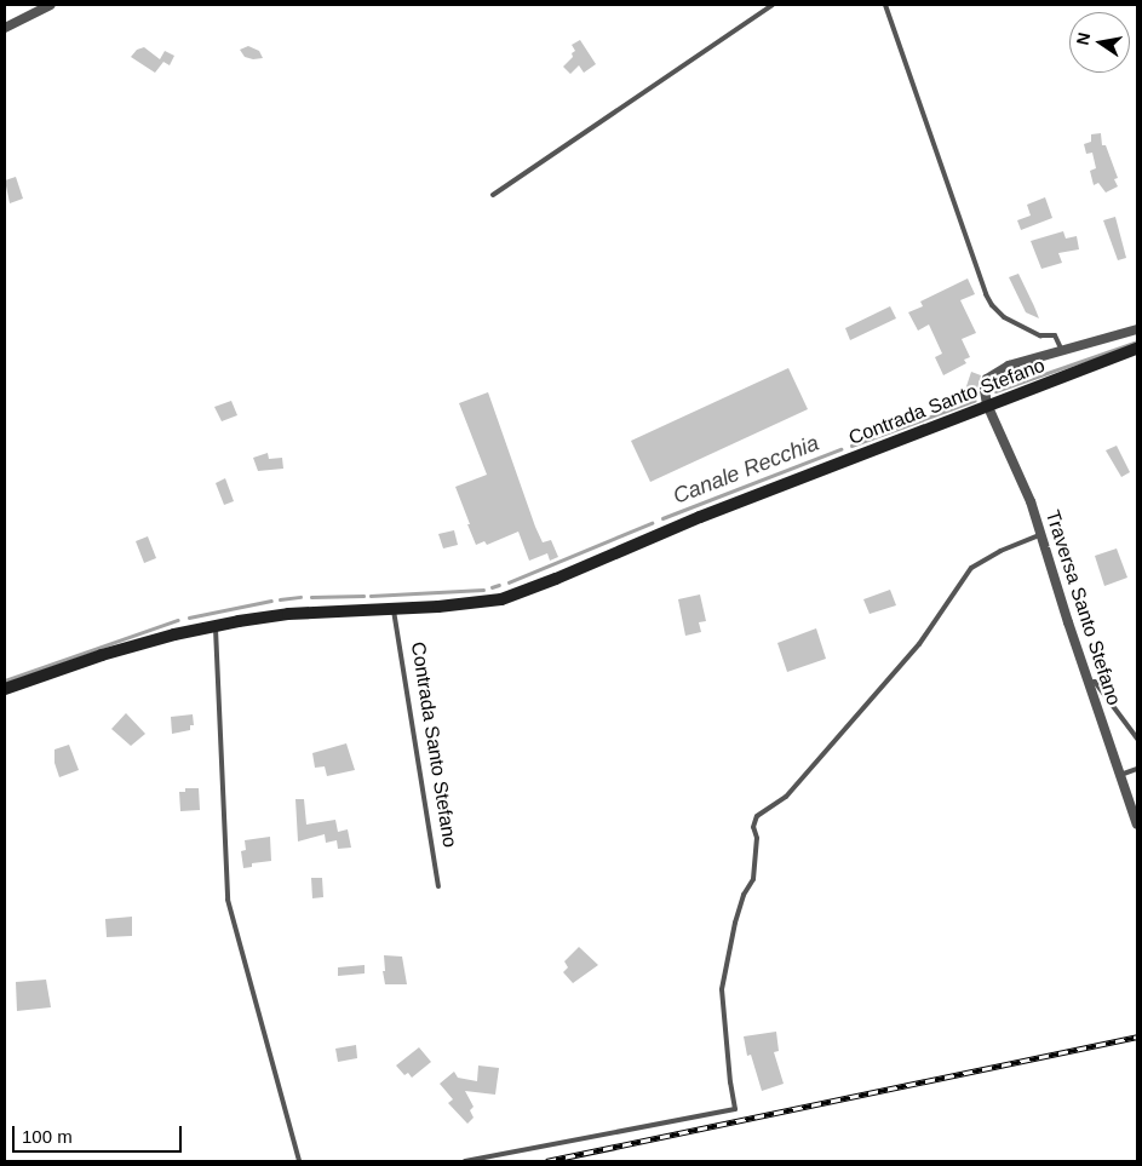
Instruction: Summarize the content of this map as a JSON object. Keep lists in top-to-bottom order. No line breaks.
{"streets":{"street":["Contrada Santo Stefano","Traversa Santo Stefano"]},"crossings":[["Contrada Santo Stefano","Traversa Santo Stefano"]],"water":["Canale Recchia"],"scale_bar":"100 m","north":"left"}
